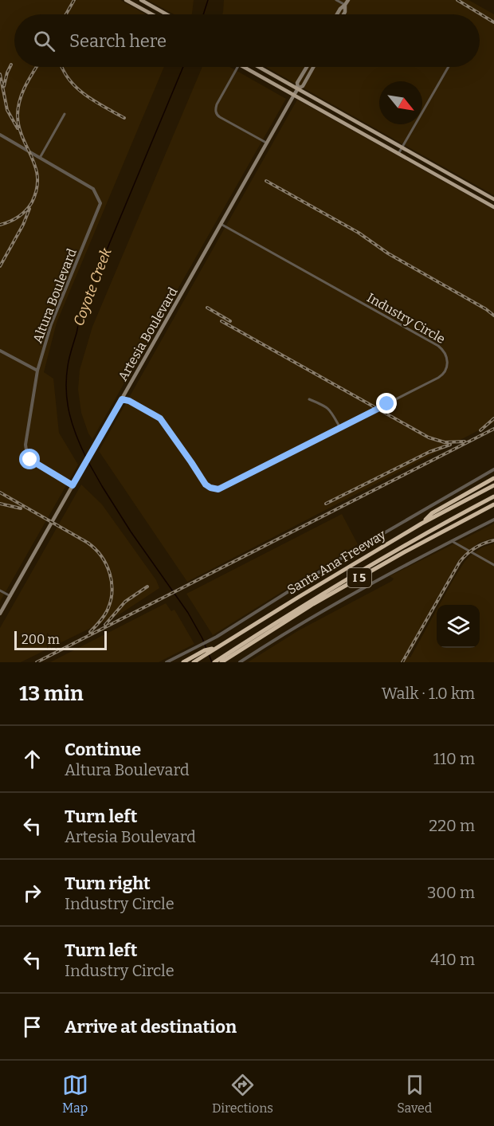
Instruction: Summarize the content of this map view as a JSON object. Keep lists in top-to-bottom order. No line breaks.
{"streets":{"highway":["Santa Ana Freeway","I 5"],"main road":["Artesia Boulevard"],"street":["Altura Boulevard","Industry Circle"]},"crossings":[["Altura Boulevard","Artesia Boulevard"],["Industry Circle","Artesia Boulevard"]],"water":["Coyote Creek"],"scale_bar":"200 m","north":"bottom right","page":{"search":"Search here","scale":"200 m","heading":["13 min","Walk · 1.0 km"],"list":[["Continue","Altura Boulevard","110 m"],["Turn left","Artesia Boulevard","220 m"],["Turn right","Industry Circle","300 m"],["Turn left","Industry Circle","410 m"],"Arrive at destination"],"nav":["Map","Directions","Saved"]}}
